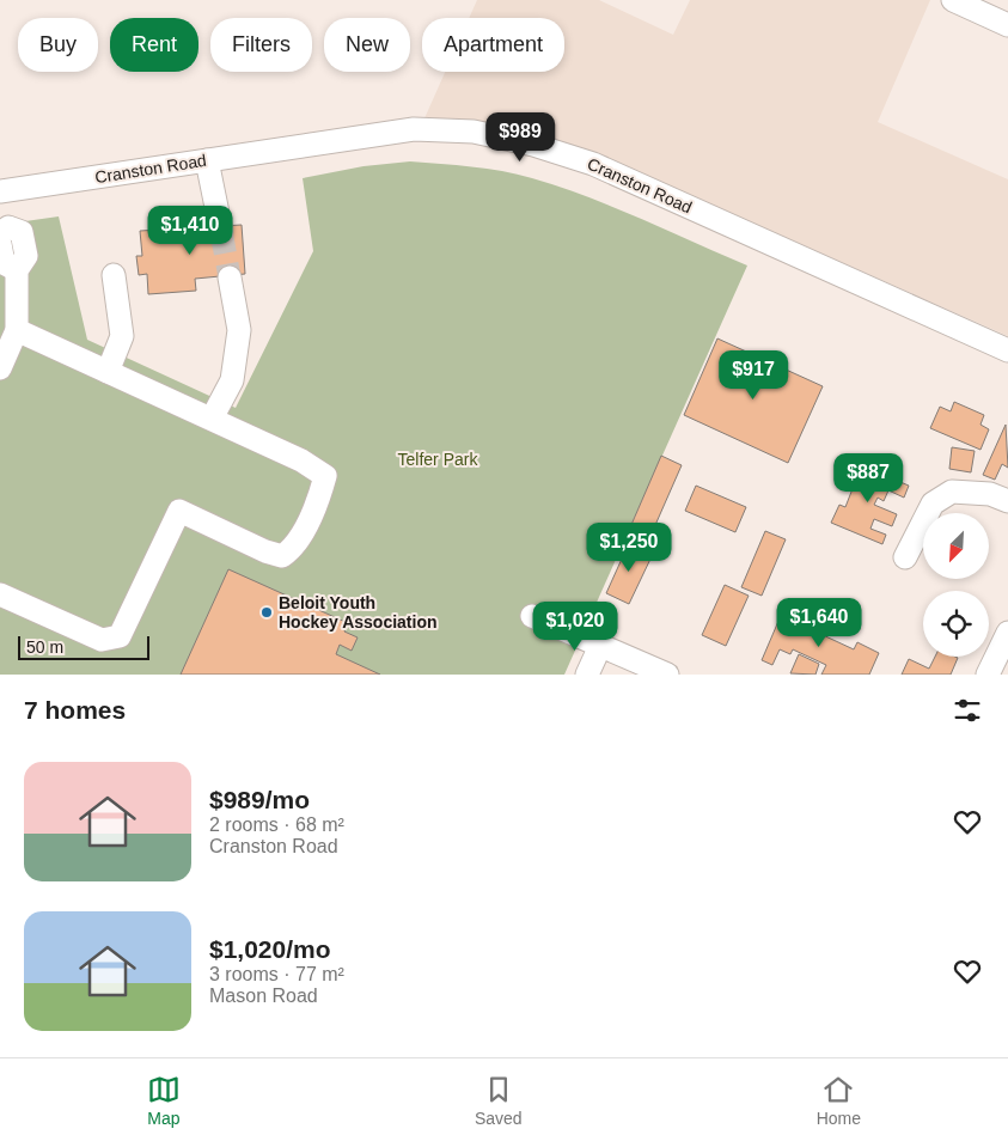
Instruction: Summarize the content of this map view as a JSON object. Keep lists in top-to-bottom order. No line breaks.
{"streets":{"street":["Cranston Road"]},"parks":["Telfer Park"],"places":["Beloit Youth Hockey Association"],"scale_bar":"50 m","north":"bottom left","page":{"chip":["Buy","Rent","Filters","New","Apartment"],"price":["$989","$1,410","$917","$887","$1,250","$1,640","$1,020"],"scale":"50 m","heading":"7 homes","list":[{"name":"$989/mo","note":"2 rooms · 68 m² · Cranston Road"},{"name":"$1,020/mo","note":"3 rooms · 77 m² · Mason Road"}],"tabs":["Map","Saved","Home"]}}
